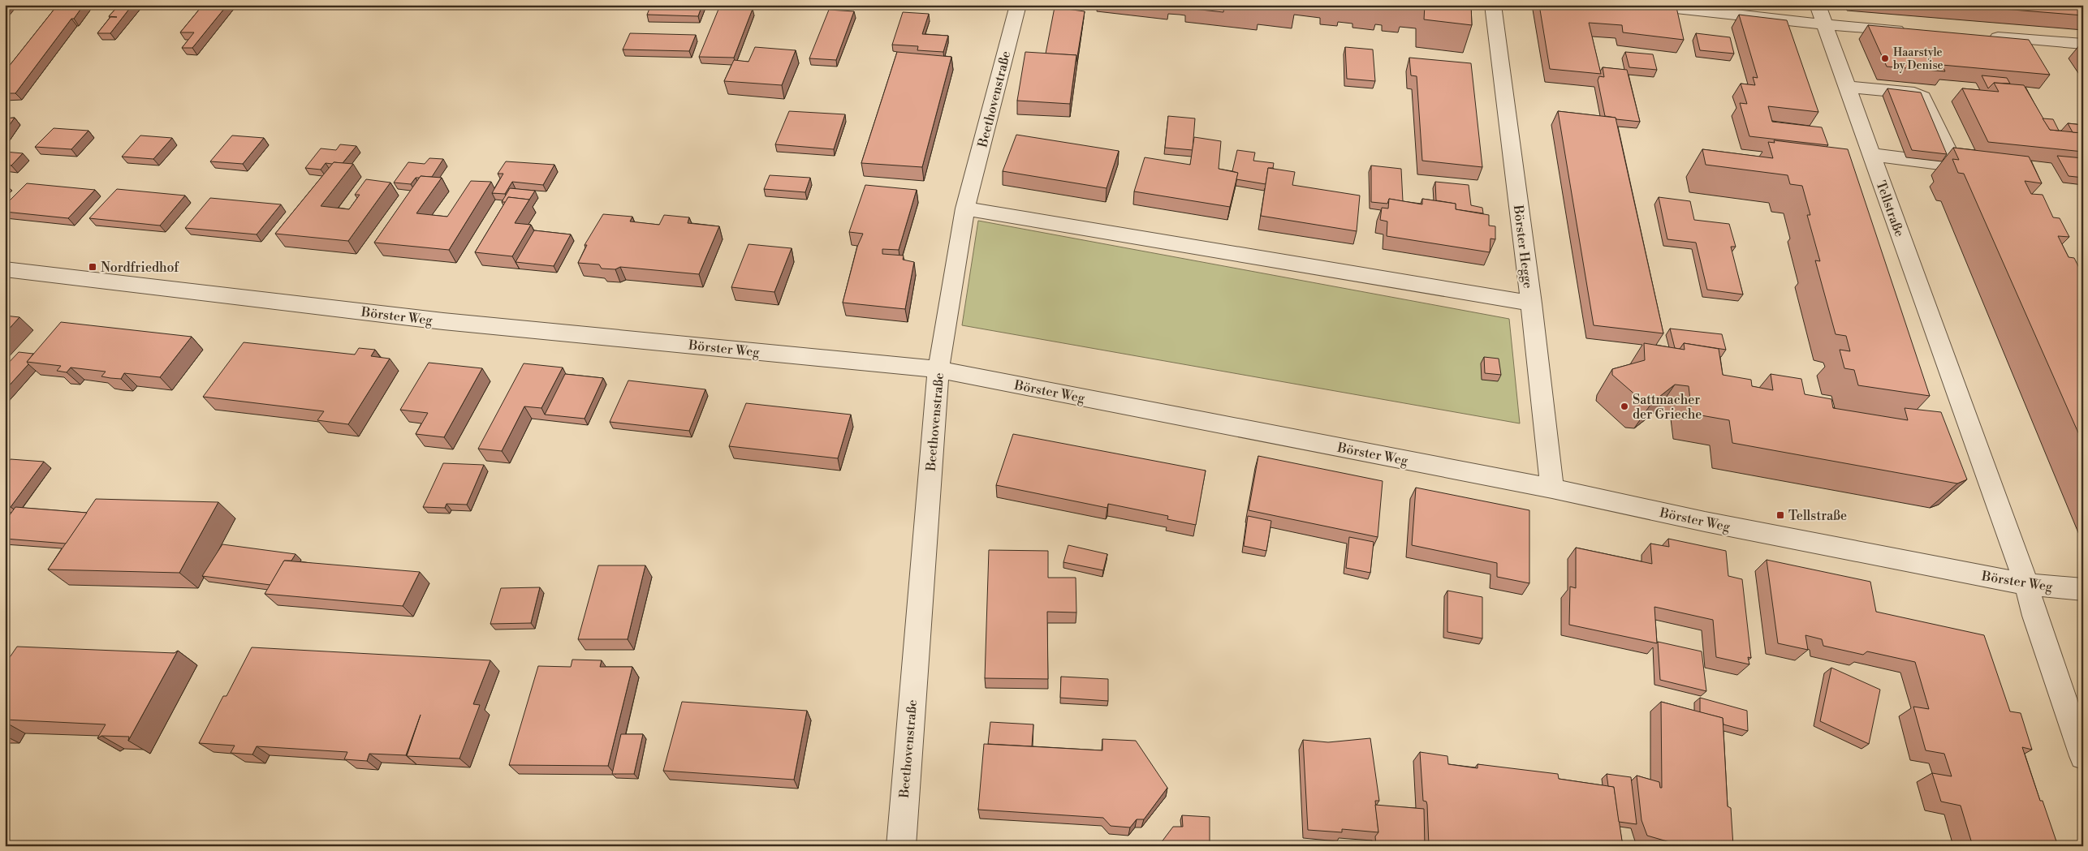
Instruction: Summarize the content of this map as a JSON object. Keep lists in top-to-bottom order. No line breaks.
{"streets":{"street":["Beethovenstraße","Tellstraße","Börster Hegge","Börster Weg"]},"crossings":[["Beethovenstraße","Börster Weg"],["Tellstraße","Börster Weg"],["Börster Hegge","Börster Weg"]],"places":{"other":["Haarstyle by Denise","Sattmacher der Grieche"],"transit":["Nordfriedhof","Tellstraße"]}}
